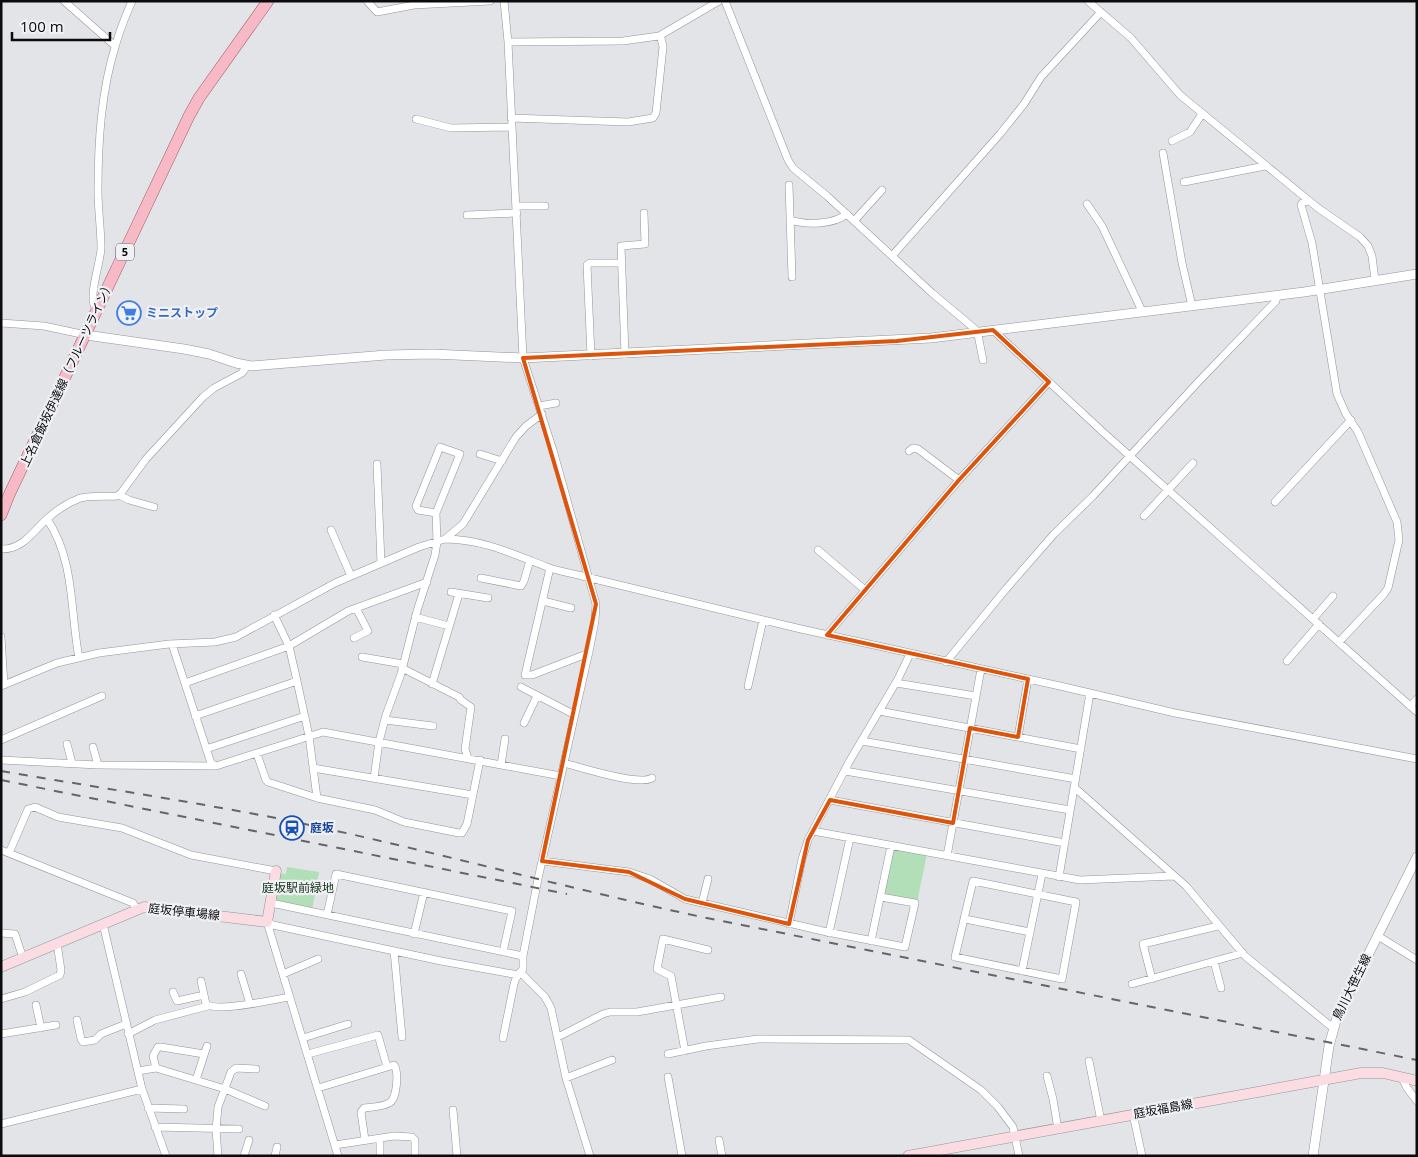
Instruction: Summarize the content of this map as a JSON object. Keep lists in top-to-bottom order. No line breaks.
{"streets":{"main road":["5","上名倉飯坂伊達線（フルーツライン）","庭坂停車場線","庭坂福島線"],"street":["鳥川大笹生線"]},"crossings":[["鳥川大笹生線","庭坂福島線"]],"parks":["庭坂駅前緑地"],"places":{"supermarket":["ミニストップ"],"station":["庭坂"]},"scale_bar":"100 m"}
